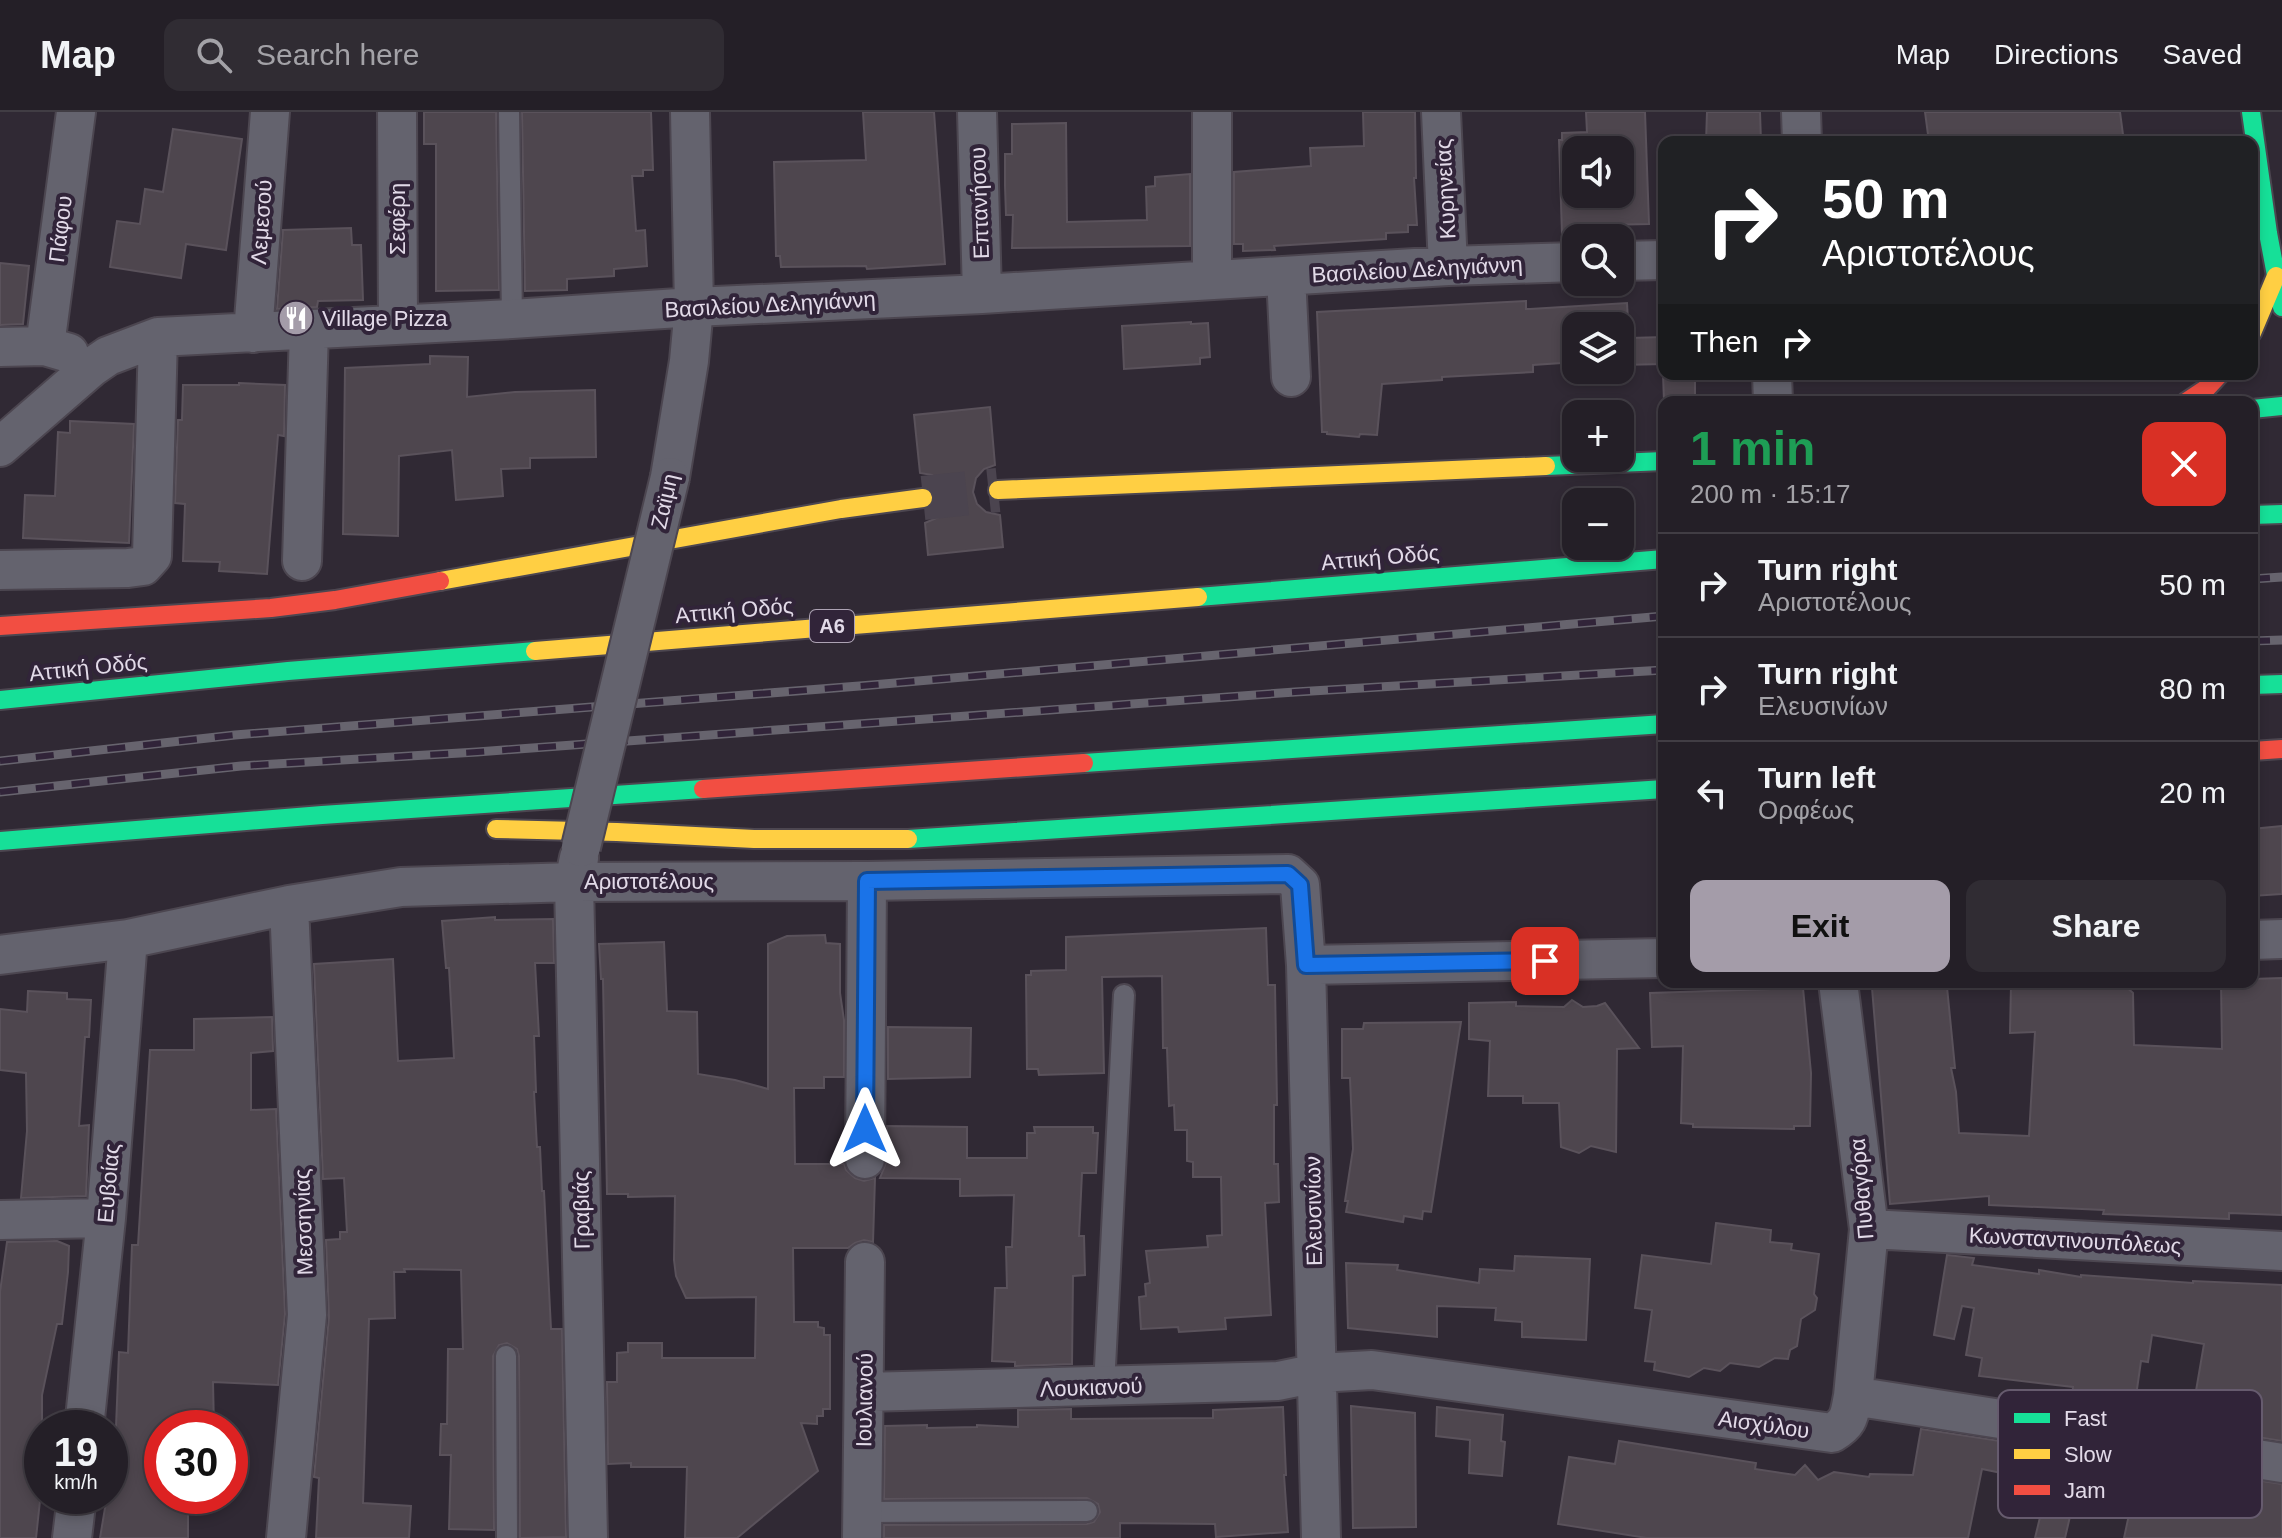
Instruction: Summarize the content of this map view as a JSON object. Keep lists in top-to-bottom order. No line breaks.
{"streets":{"main road":["Αττική Οδός","Α6"],"street":["Κυρηνείας","Επτανήσου","Σεφέρη","Λεμεσού","Πάφου","Βασιλείου Δεληγιάννη","Ζαϊμη","Αριστοτέλους","Ευβοίας","Πυθαγόρα","Γραβιάς","Ελευσινίων","Μεσσηνίας","Κωνσταντινουπόλεως","Λουκιανού","Ιουλιανού","Αισχύλου"]},"crossings":[["Κυρηνείας","Βασιλείου Δεληγιάννη"],["Επτανήσου","Βασιλείου Δεληγιάννη"],["Σεφέρη","Βασιλείου Δεληγιάννη"],["Λεμεσού","Βασιλείου Δεληγιάννη"],["Βασιλείου Δεληγιάννη","Ζαϊμη"],["Ζαϊμη","Αριστοτέλους"],["Ζαϊμη","Γραβιάς"],["Αριστοτέλους","Ευβοίας"],["Αριστοτέλους","Γραβιάς"],["Αριστοτέλους","Ελευσινίων"],["Αριστοτέλους","Μεσσηνίας"],["Πυθαγόρα","Κωνσταντινουπόλεως"],["Πυθαγόρα","Αισχύλου"],["Ελευσινίων","Λουκιανού"],["Ελευσινίων","Αισχύλου"],["Λουκιανού","Ιουλιανού"],["Λουκιανού","Αισχύλου"]],"places":{"restaurant":["Village Pizza"]},"legend":["Fast","Slow","Jam"],"page":{"header":"Map","search":"Search here","nav":["Map","Directions","Saved"],"map_buttons":["+","−"],"turn":["50 m","Αριστοτέλους"],"then":"Then","heading":["1 min","200 m · 15:17"],"list":[{"name":"Turn right","note":"Αριστοτέλους","value":"50 m"},{"name":"Turn right","note":"Ελευσινίων","value":"80 m"},{"name":"Turn left","note":"Ορφέως","value":"20 m"}],"buttons":["Exit","Share"],"speed":"19 km/h","limit":"30"}}
